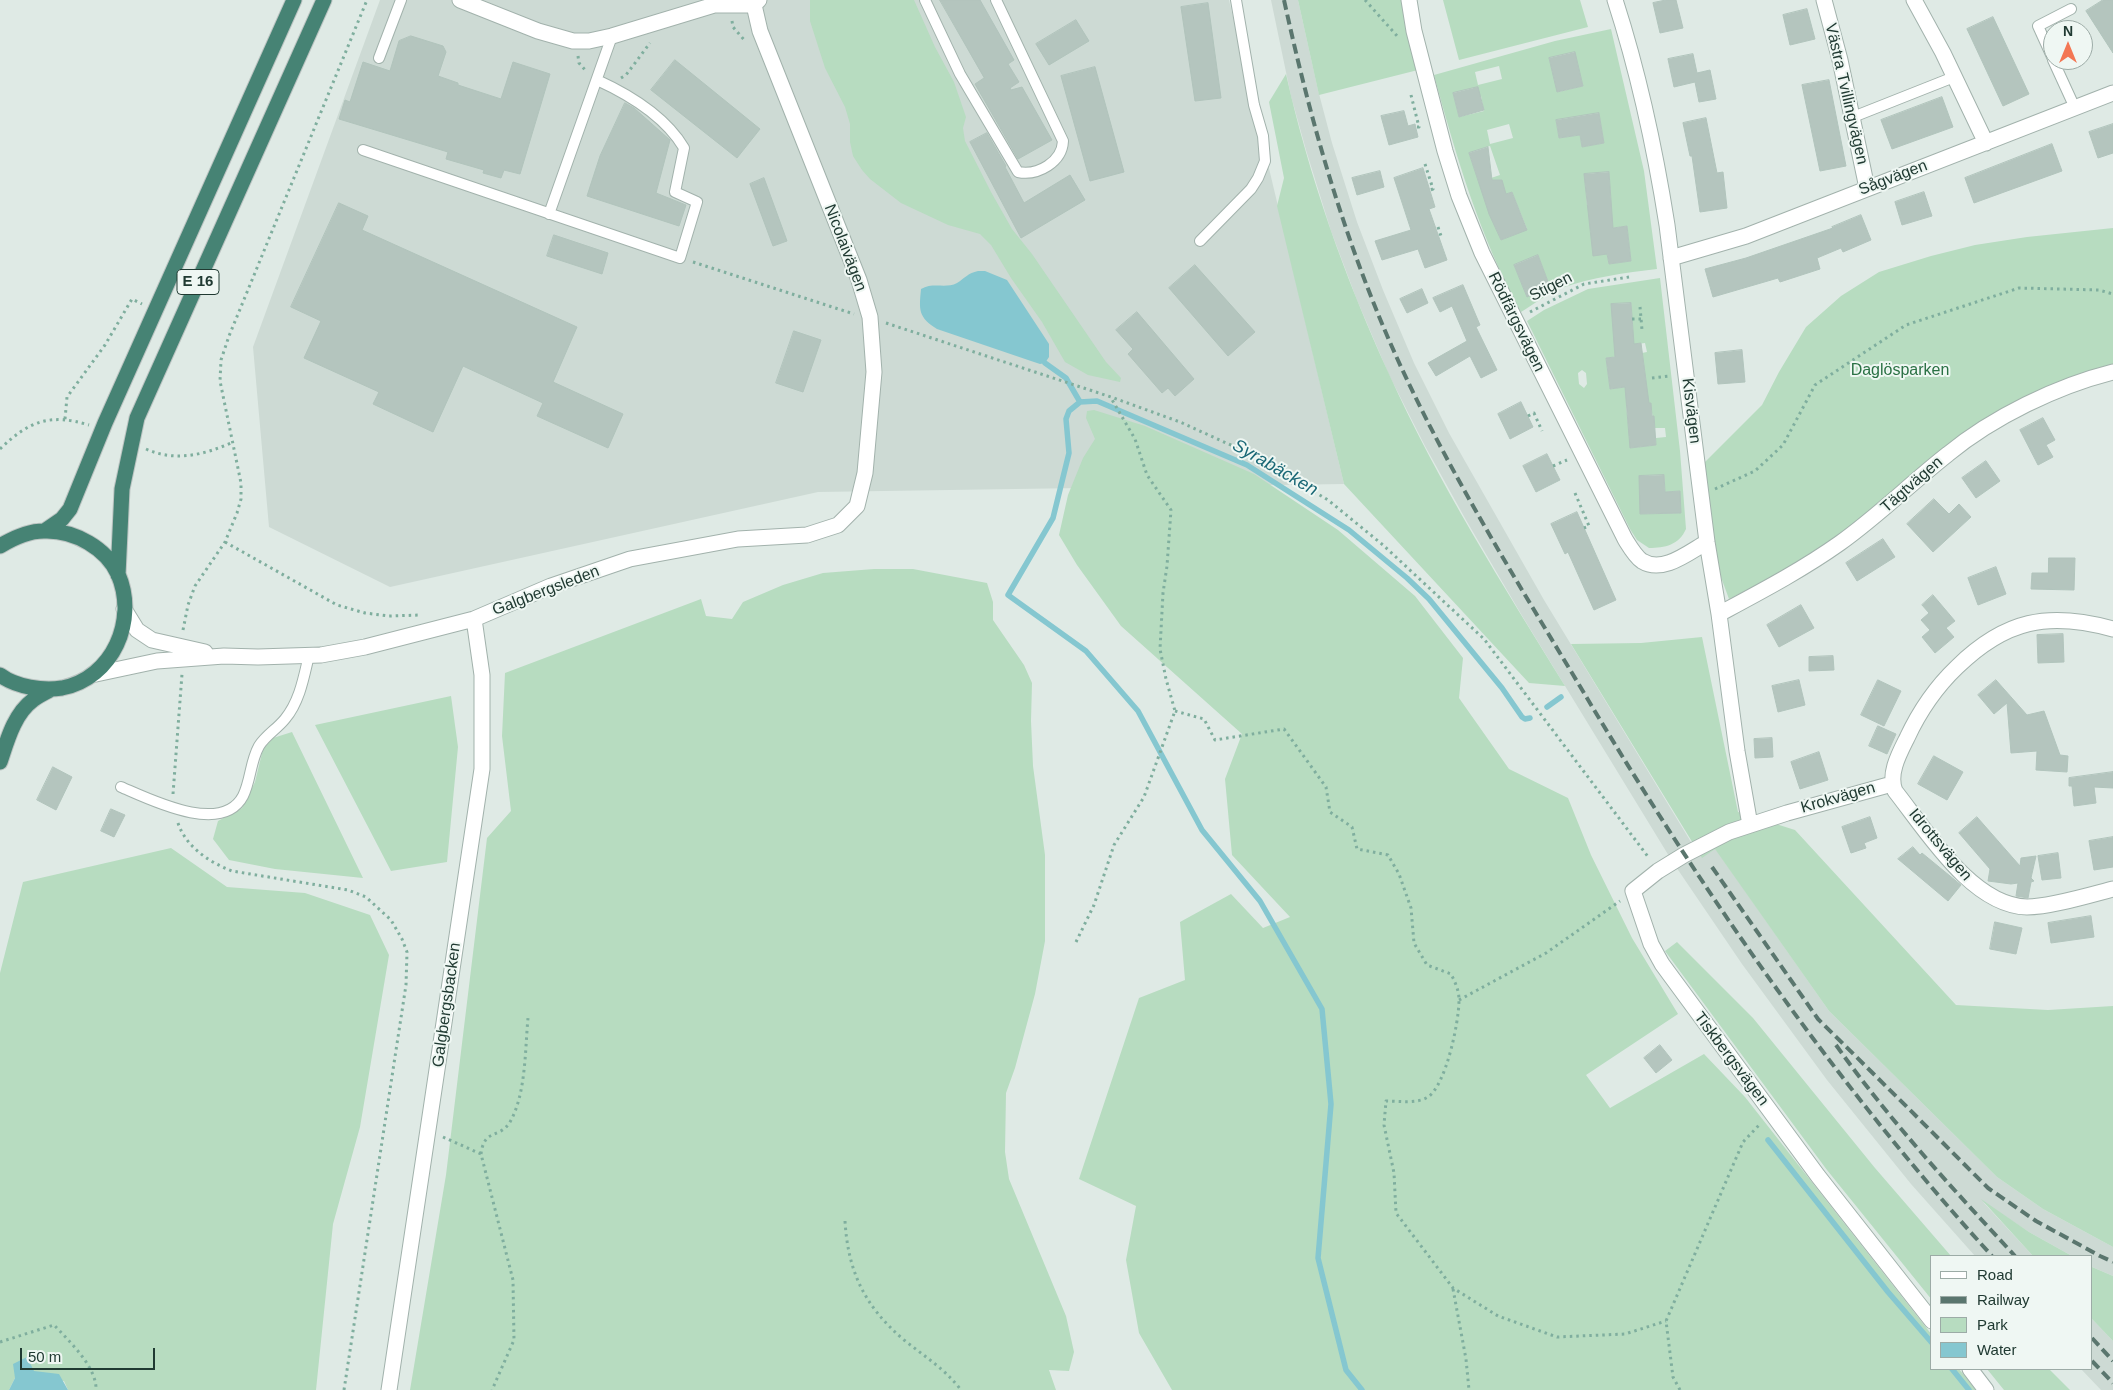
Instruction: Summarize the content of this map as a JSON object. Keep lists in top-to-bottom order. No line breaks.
{"streets":{"highway":["E 16"],"street":["Västra Tvillingvägen","Sågvägen","Nicolaivägen","Rödfärgsvägen","Kisvägen","Tägtvägen","Galgbergsleden","Krokvägen","Idrottsvägen","Galgbergsbacken","Tiskbergsvägen"],"path":["Stigen"]},"crossings":[["Västra Tvillingvägen","Sågvägen"],["Sågvägen","Kisvägen"],["Nicolaivägen","Galgbergsleden"],["E 16","Galgbergsleden"],["Stigen","Rödfärgsvägen"],["Rödfärgsvägen","Kisvägen"],["Kisvägen","Tägtvägen"],["Kisvägen","Krokvägen"],["Galgbergsleden","Galgbergsbacken"],["Krokvägen","Idrottsvägen"]],"water":["Syrabäcken"],"parks":["Daglösparken"],"legend":["Road","Railway","Park","Water"],"scale_bar":"50 m","north":"top"}
